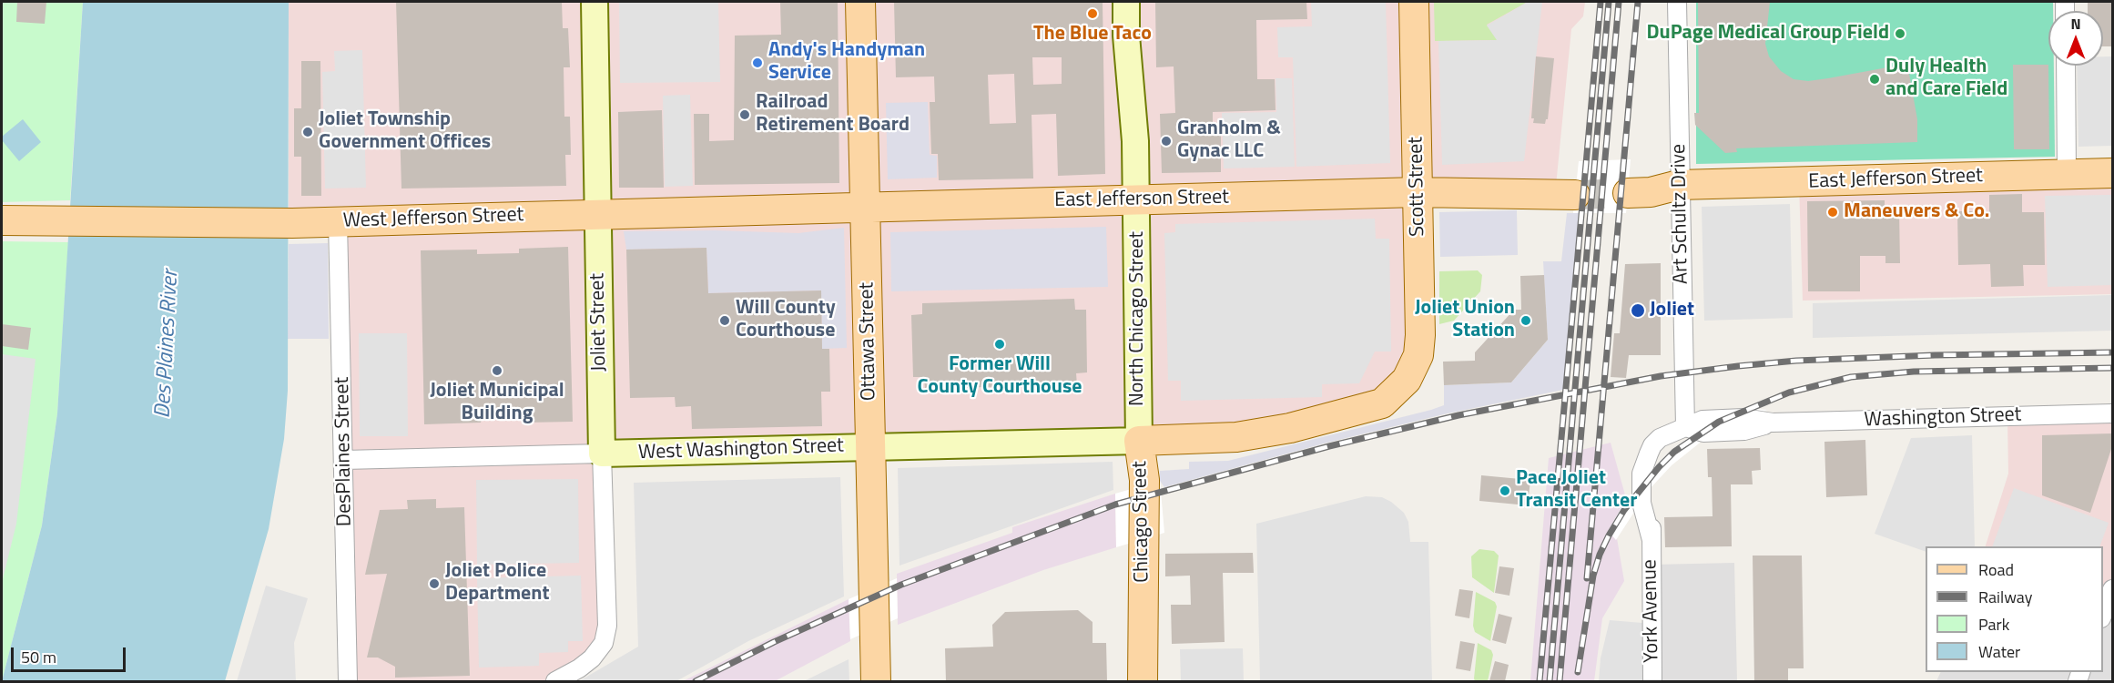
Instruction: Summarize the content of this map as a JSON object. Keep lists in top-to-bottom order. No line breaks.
{"streets":{"main road":["East Jefferson Street","Scott Street","West Jefferson Street","Ottawa Street","Chicago Street"],"street":["Art Schultz Drive","North Chicago Street","Joliet Street","Washington Street","West Washington Street","DesPlaines Street","York Avenue"]},"crossings":[["East Jefferson Street","Scott Street"],["East Jefferson Street","Art Schultz Drive"],["East Jefferson Street","West Jefferson Street"],["East Jefferson Street","North Chicago Street"],["East Jefferson Street","Ottawa Street"],["Scott Street","North Chicago Street"],["Scott Street","West Washington Street"],["Scott Street","Chicago Street"],["Art Schultz Drive","Washington Street"],["Art Schultz Drive","York Avenue"],["West Jefferson Street","Joliet Street"],["West Jefferson Street","Ottawa Street"],["West Jefferson Street","DesPlaines Street"],["North Chicago Street","West Washington Street"],["North Chicago Street","Chicago Street"],["Joliet Street","West Washington Street"],["Ottawa Street","West Washington Street"],["Washington Street","York Avenue"],["West Washington Street","DesPlaines Street"],["West Washington Street","Chicago Street"]],"water":["Des Plaines River"],"places":["The Blue Taco","DuPage Medical Group Field","Andy's Handyman Service","Duly Health and Care Field","Railroad Retirement Board","Joliet Township Government Offices","Granholm & Gynac LLC","Maneuvers & Co.","Joliet","Will County Courthouse","Joliet Union Station","Former Will County Courthouse","Joliet Municipal Building","Pace Joliet Transit Center","Joliet Police Department"],"legend":["Road","Railway","Park","Water"],"scale_bar":"50 m","north":"top"}
